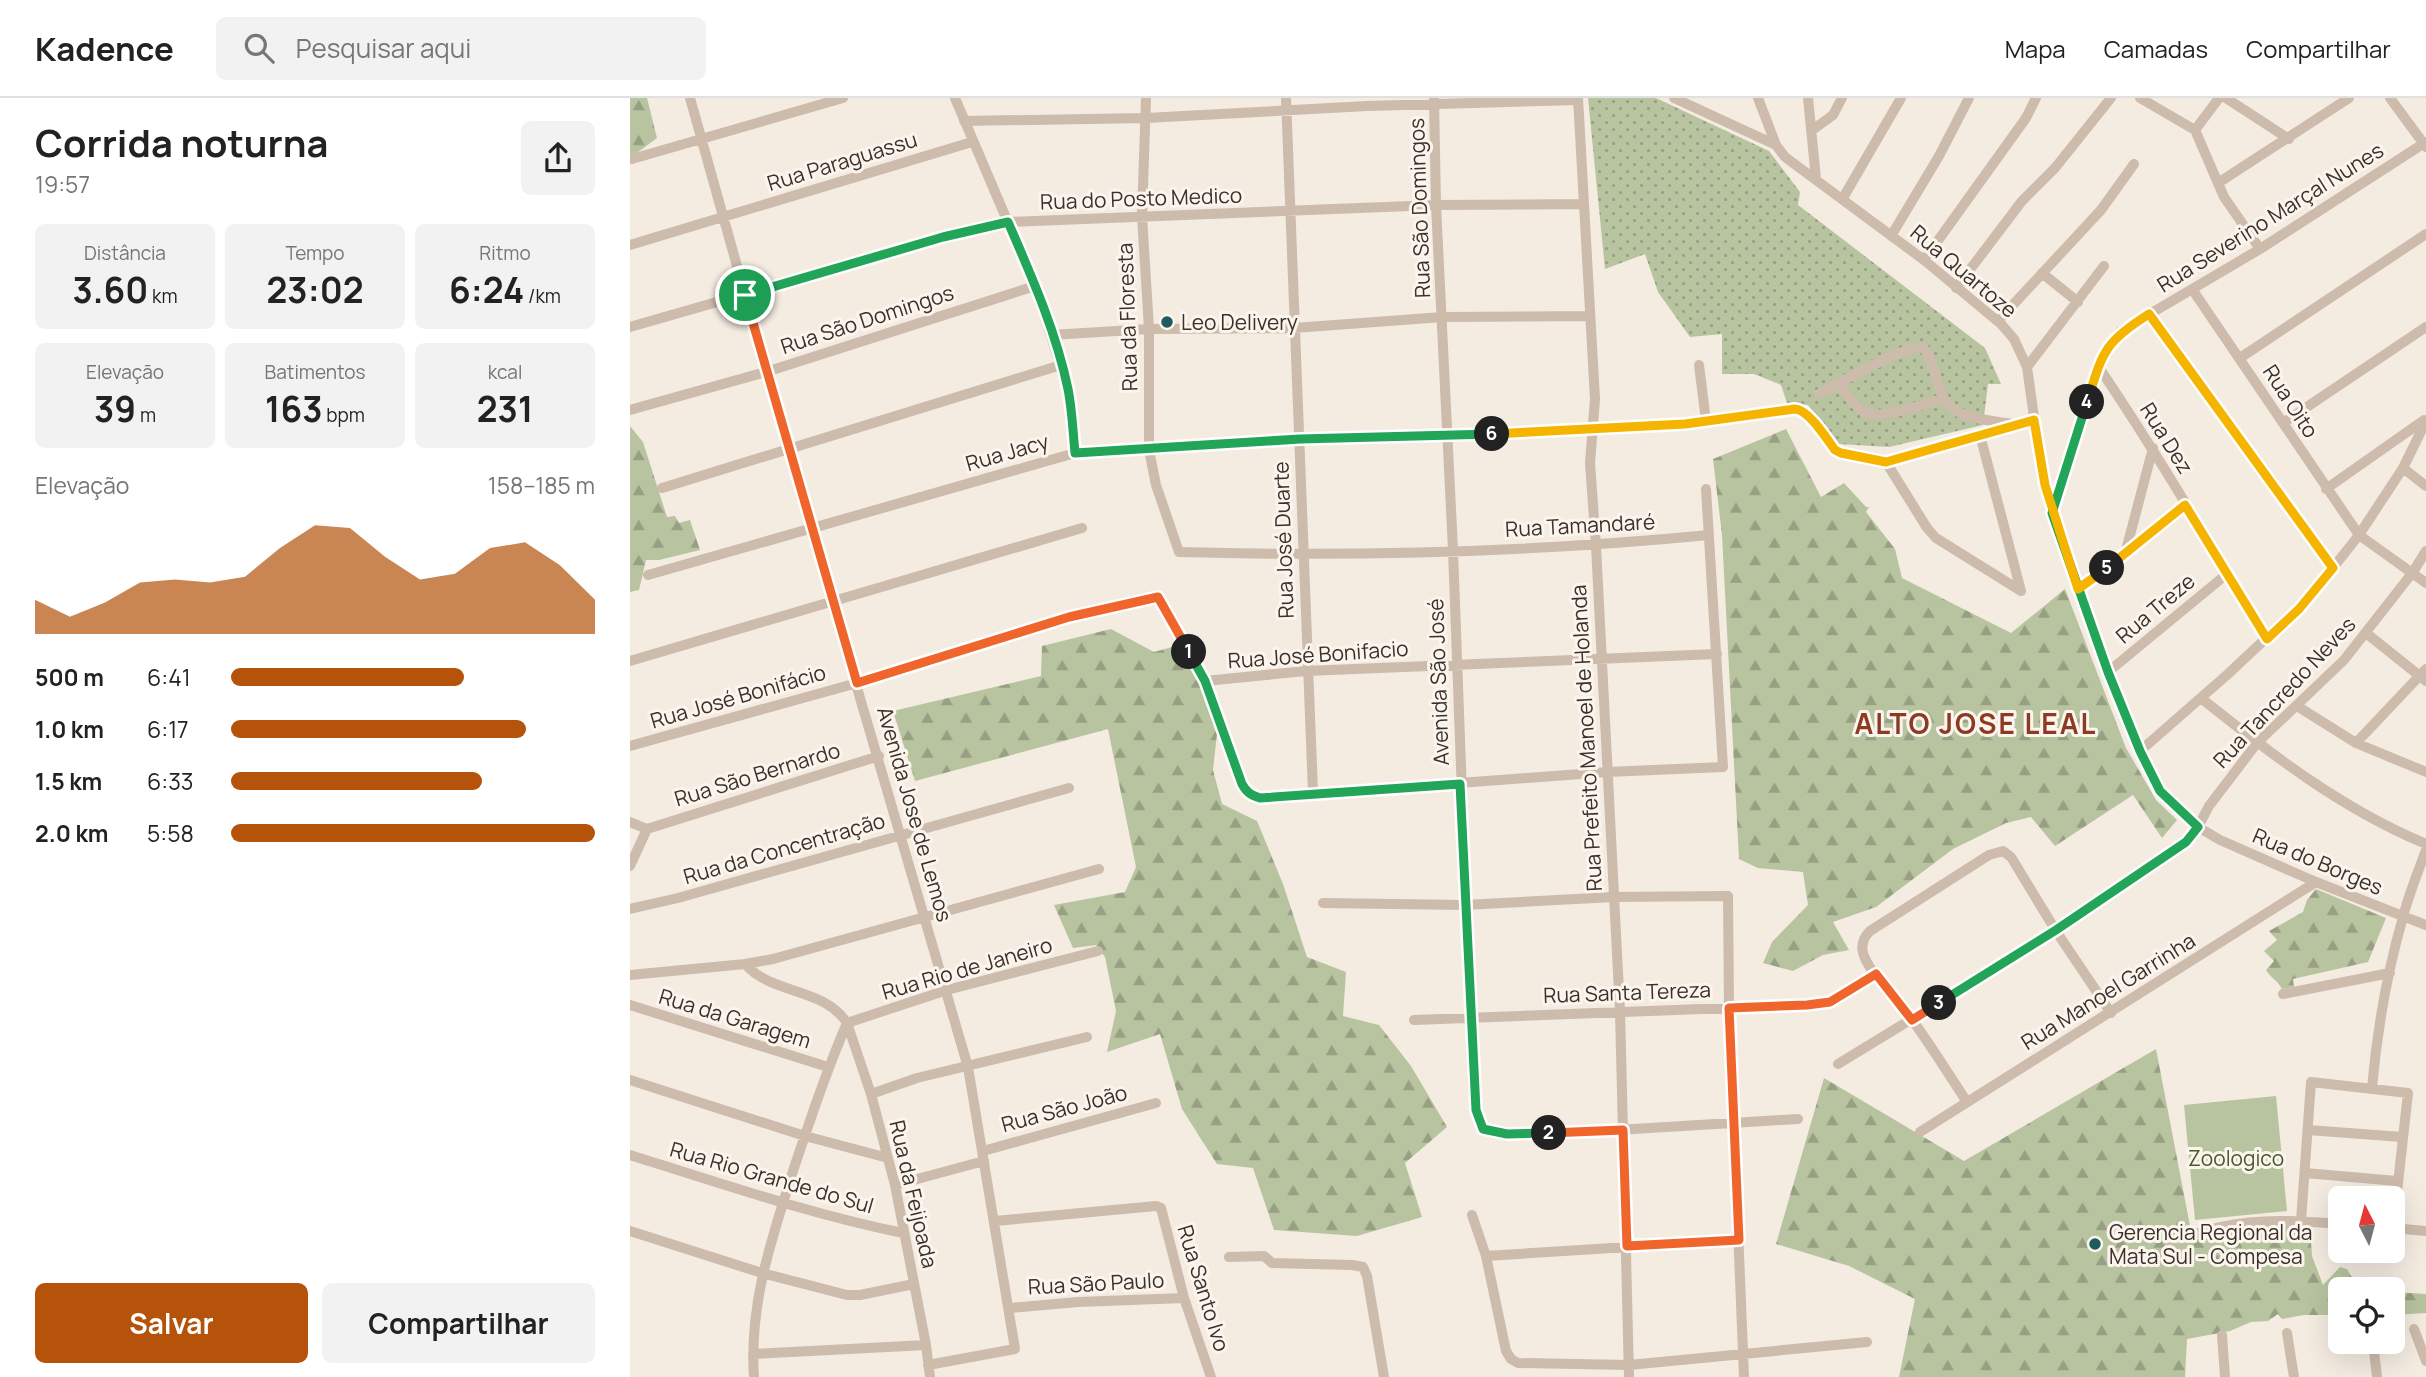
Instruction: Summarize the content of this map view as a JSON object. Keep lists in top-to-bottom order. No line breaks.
{"streets":{"street":["Rua Paraguassu","Rua do Posto Medico","Rua São Domingos","Rua Severino Marçal Nunes","Rua Quartoze","Rua da Floresta","Rua Oito","Rua Dez","Rua Jacy","Rua Tamandaré","Rua José Duarte","Rua Treze","Rua José Bonifacio","Avenida São José","Rua Tancredo Neves","Rua José Bonifácio","Rua Prefeito Manoel de Holanda","Rua São Bernardo","Avenida Jose de Lemos","Rua da Concentração","Rua do Borges","Rua Rio de Janeiro","Rua Manoel Garrinha","Rua Santa Tereza","Rua da Garagem","Rua São João","Rua Rio Grande do Sul","Rua da Feijoada","Rua São Paulo","Rua Santo Ivo"]},"crossings":[["Rua Paraguassu","Avenida Jose de Lemos"],["Rua do Posto Medico","Rua São Domingos"],["Rua do Posto Medico","Rua da Floresta"],["Rua do Posto Medico","Rua José Duarte"],["Rua do Posto Medico","Rua Prefeito Manoel de Holanda"],["Rua do Posto Medico","Avenida Jose de Lemos"],["Rua São Domingos","Rua da Floresta"],["Rua São Domingos","Rua José Duarte"],["Rua São Domingos","Avenida São José"],["Rua São Domingos","Rua Prefeito Manoel de Holanda"],["Rua São Domingos","Avenida Jose de Lemos"],["Rua Severino Marçal Nunes","Rua Quartoze"],["Rua Severino Marçal Nunes","Rua Oito"],["Rua Severino Marçal Nunes","Rua Dez"],["Rua Quartoze","Rua Jacy"],["Rua Quartoze","Rua Treze"],["Rua Quartoze","Rua Tancredo Neves"],["Rua Quartoze","Rua do Borges"],["Rua da Floresta","Rua Jacy"],["Rua da Floresta","Rua Tamandaré"],["Rua Oito","Rua Tancredo Neves"],["Rua Dez","Rua Treze"],["Rua Jacy","Rua José Duarte"],["Rua Jacy","Avenida São José"],["Rua Jacy","Rua Prefeito Manoel de Holanda"],["Rua Jacy","Avenida Jose de Lemos"],["Rua Tamandaré","Rua José Duarte"],["Rua Tamandaré","Avenida São José"],["Rua Tamandaré","Rua Prefeito Manoel de Holanda"],["Rua José Duarte","Rua José Bonifacio"],["Rua José Bonifacio","Avenida São José"],["Rua José Bonifacio","Rua José Bonifácio"],["Rua José Bonifacio","Rua Prefeito Manoel de Holanda"],["Avenida São José","Rua Prefeito Manoel de Holanda"],["Avenida São José","Rua Santa Tereza"],["Rua Tancredo Neves","Rua do Borges"],["Rua José Bonifácio","Avenida Jose de Lemos"],["Rua Prefeito Manoel de Holanda","Rua Santa Tereza"],["Rua São Bernardo","Avenida Jose de Lemos"],["Avenida Jose de Lemos","Rua da Concentração"],["Avenida Jose de Lemos","Rua Rio de Janeiro"],["Avenida Jose de Lemos","Rua São João"],["Avenida Jose de Lemos","Rua Santo Ivo"],["Rua do Borges","Rua Manoel Garrinha"],["Rua Rio de Janeiro","Rua da Feijoada"],["Rua São João","Rua da Feijoada"],["Rua Rio Grande do Sul","Rua da Feijoada"],["Rua São Paulo","Rua Santo Ivo"]],"districts":["ALTO JOSE LEAL"],"parks":["Zoologico"],"places":["Leo Delivery","Gerencia Regional da Mata Sul - Compesa"],"north":"top","page":{"header":"Kadence","search":"Pesquisar aqui","nav":["Mapa","Camadas","Compartilhar"],"heading":["Corrida noturna","19:57"],"stats":[["Distância","3.60 km"],["Tempo","23:02"],["Ritmo","6:24 /km"],["Elevação","39 m"],["Batimentos","163 bpm"],["kcal","231"]],"pins":["4","6","5","1","3","2"],"chart":["Elevação","158–185 m"],"list":[{"name":"500 m","note":"6:41"},{"name":"1.0 km","note":"6:17"},{"name":"1.5 km","note":"6:33"},{"name":"2.0 km","note":"5:58"}],"buttons":["Salvar","Compartilhar"]}}
